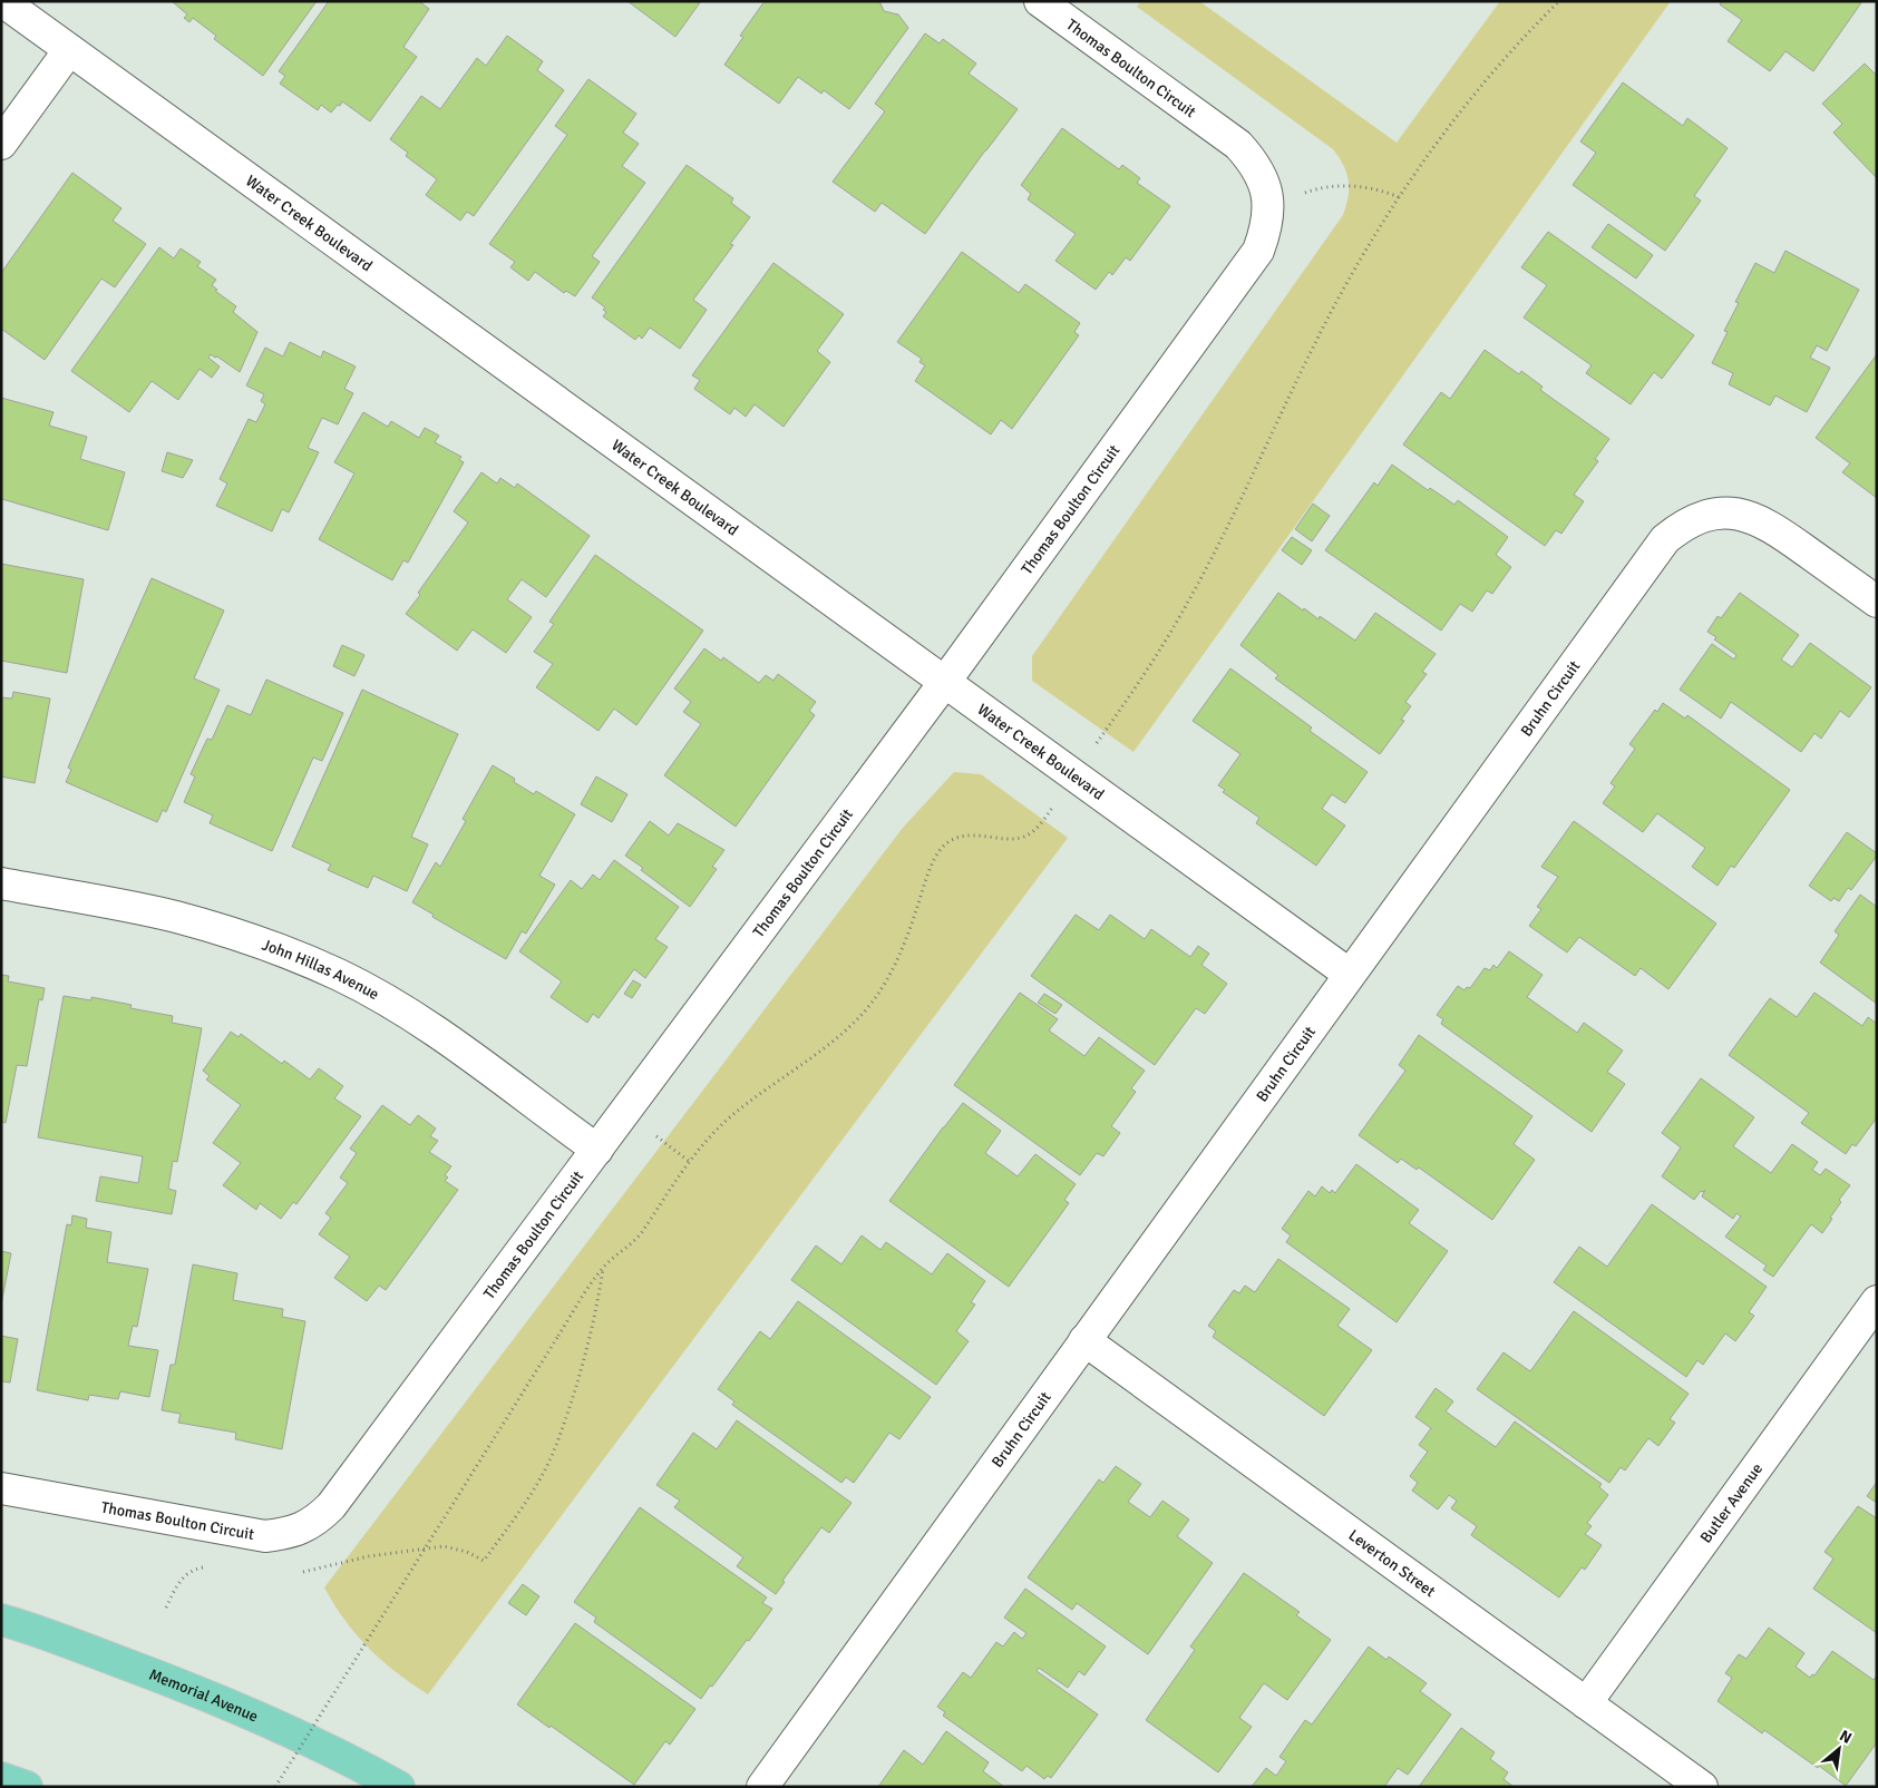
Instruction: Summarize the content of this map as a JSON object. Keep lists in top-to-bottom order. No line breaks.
{"streets":{"main road":["Memorial Avenue"],"street":["Thomas Boulton Circuit","Water Creek Boulevard","Bruhn Circuit","John Hillas Avenue","Butler Avenue","Leverton Street"]},"crossings":[["Thomas Boulton Circuit","Water Creek Boulevard"],["Thomas Boulton Circuit","John Hillas Avenue"],["Water Creek Boulevard","Bruhn Circuit"],["Bruhn Circuit","Leverton Street"],["Butler Avenue","Leverton Street"]],"north":"top right"}
